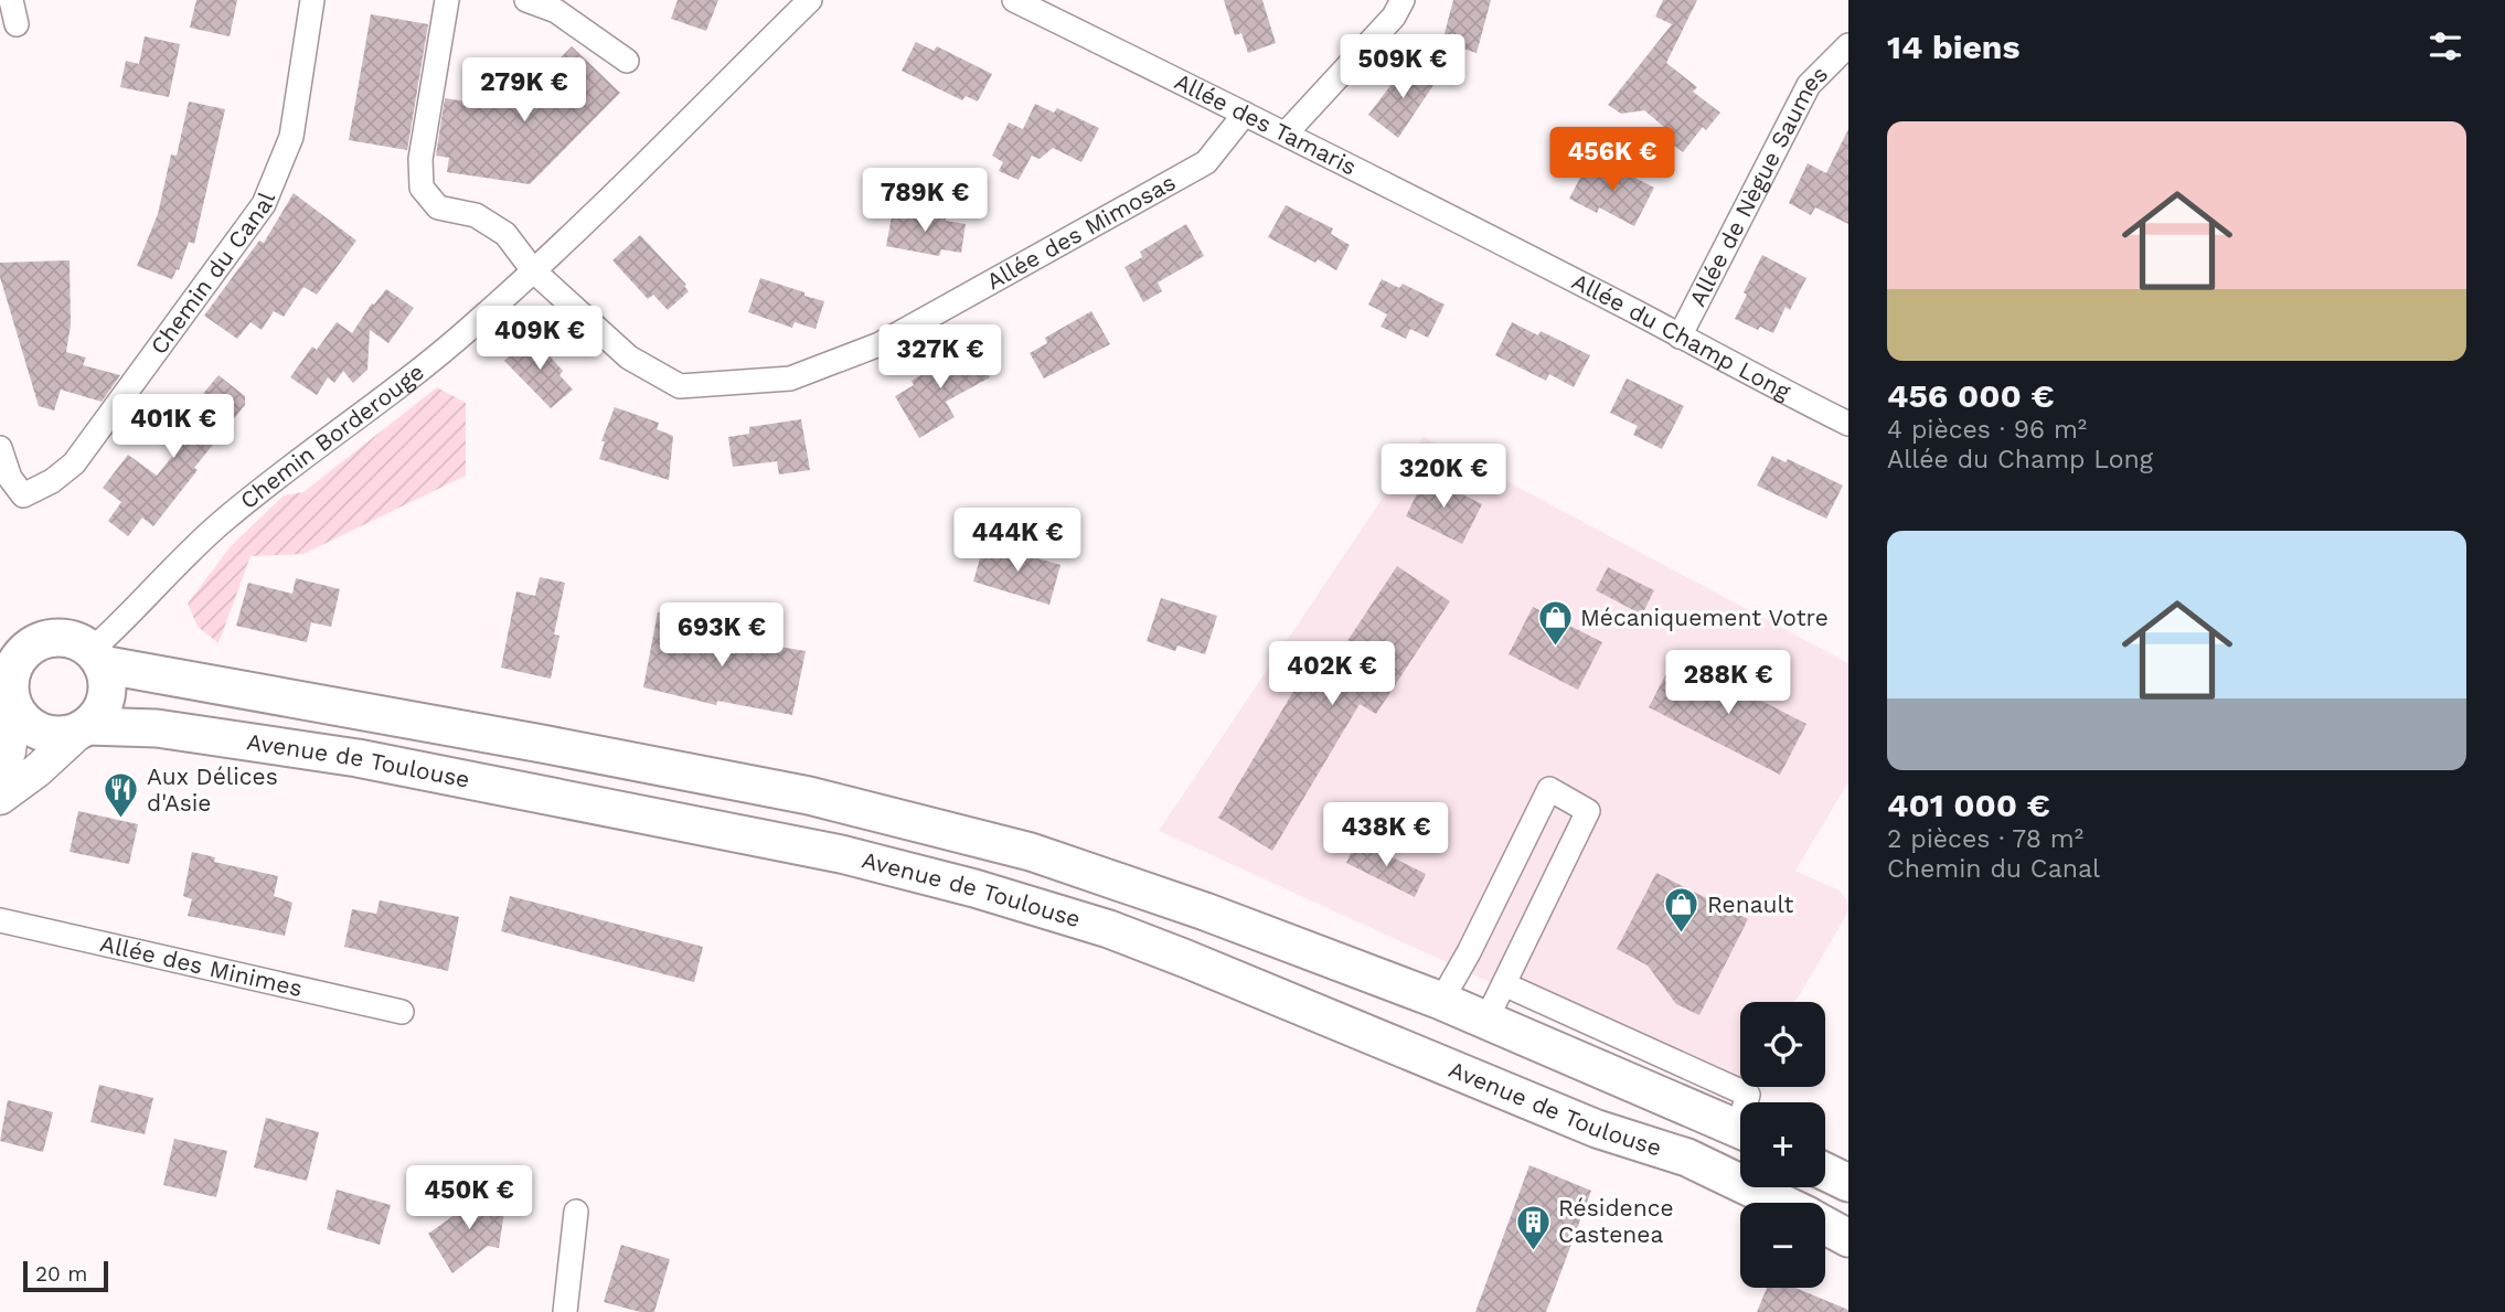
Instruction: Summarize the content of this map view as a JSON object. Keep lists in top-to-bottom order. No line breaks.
{"streets":{"main road":["Avenue de Toulouse"],"street":["Allée des Tamaris","Allée de Nègue Saumes","Allée des Mimosas","Chemin du Canal","Allée du Champ Long","Chemin Borderouge","Allée des Minimes"]},"crossings":[["Allée des Tamaris","Allée des Mimosas"],["Allée des Tamaris","Allée du Champ Long"],["Allée de Nègue Saumes","Allée du Champ Long"],["Allée des Mimosas","Chemin Borderouge"],["Chemin Borderouge","Avenue de Toulouse"]],"places":{"shop":["Mécaniquement Votre","Renault"],"restaurant":["Aux Délices d'Asie"],"building":["Résidence Castenea"]},"scale_bar":"20 m","page":{"heading":"14 biens","price":["509K €","279K €","456K €","789K €","409K €","327K €","401K €","320K €","444K €","693K €","402K €","288K €","438K €","450K €"],"list":[{"name":"456 000 €","note":"4 pièces · 96 m² · Allée du Champ Long"},{"name":"401 000 €","note":"2 pièces · 78 m² · Chemin du Canal"}],"map_buttons":["+","−"],"scale":"20 m"}}
